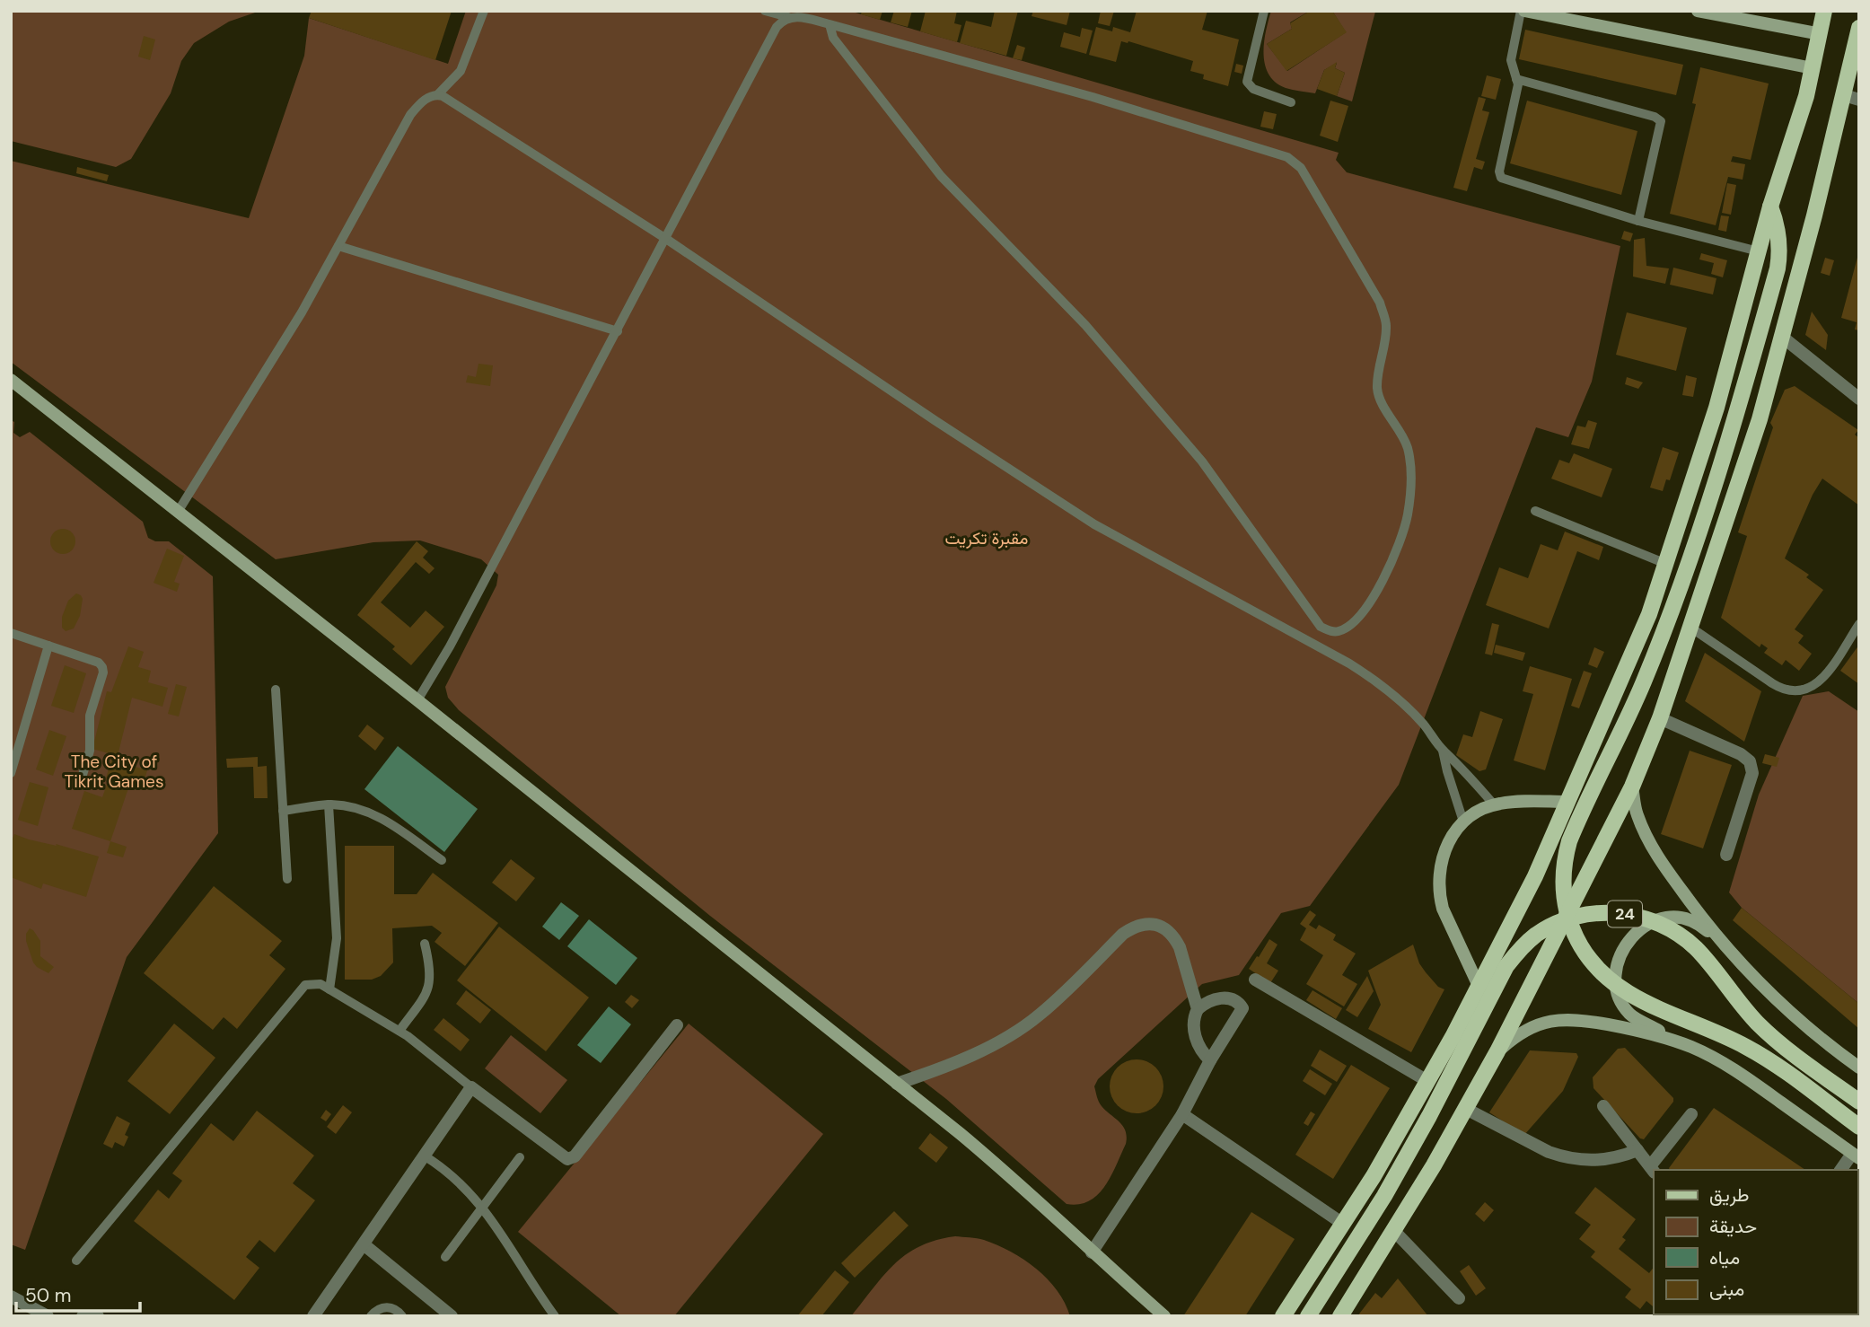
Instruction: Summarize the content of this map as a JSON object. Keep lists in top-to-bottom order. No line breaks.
{"streets":{"main road":["24"]},"parks":["مقبرة تكريت","The City of Tikrit Games"],"legend":["طريق","حديقة","مياه","مبنى"],"scale_bar":"50 m"}
